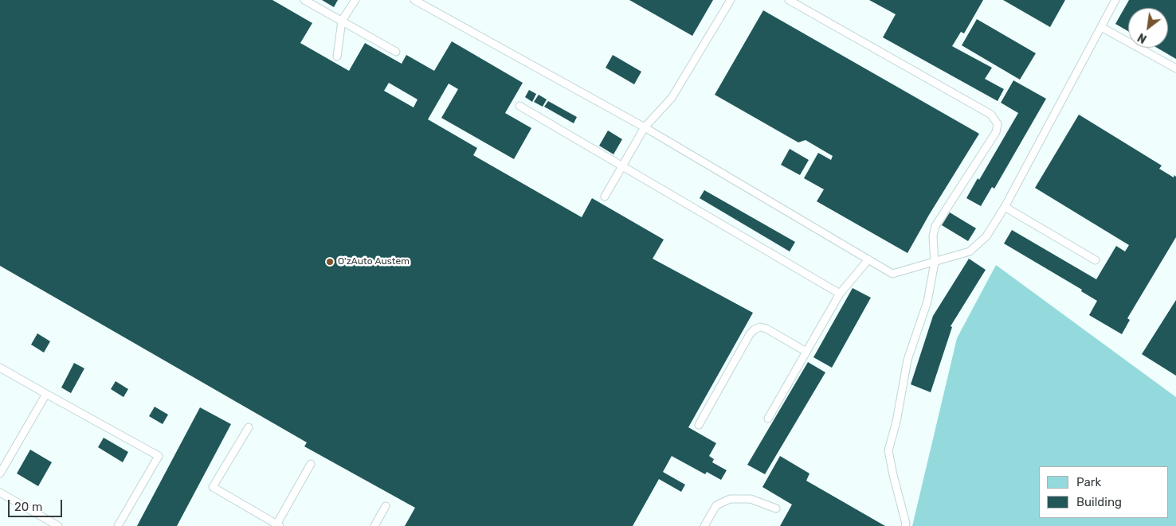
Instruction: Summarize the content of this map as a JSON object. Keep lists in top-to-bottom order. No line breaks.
{"places":["O'zAuto Austem"],"legend":["Park","Building"],"scale_bar":"20 m","north":"bottom left"}
